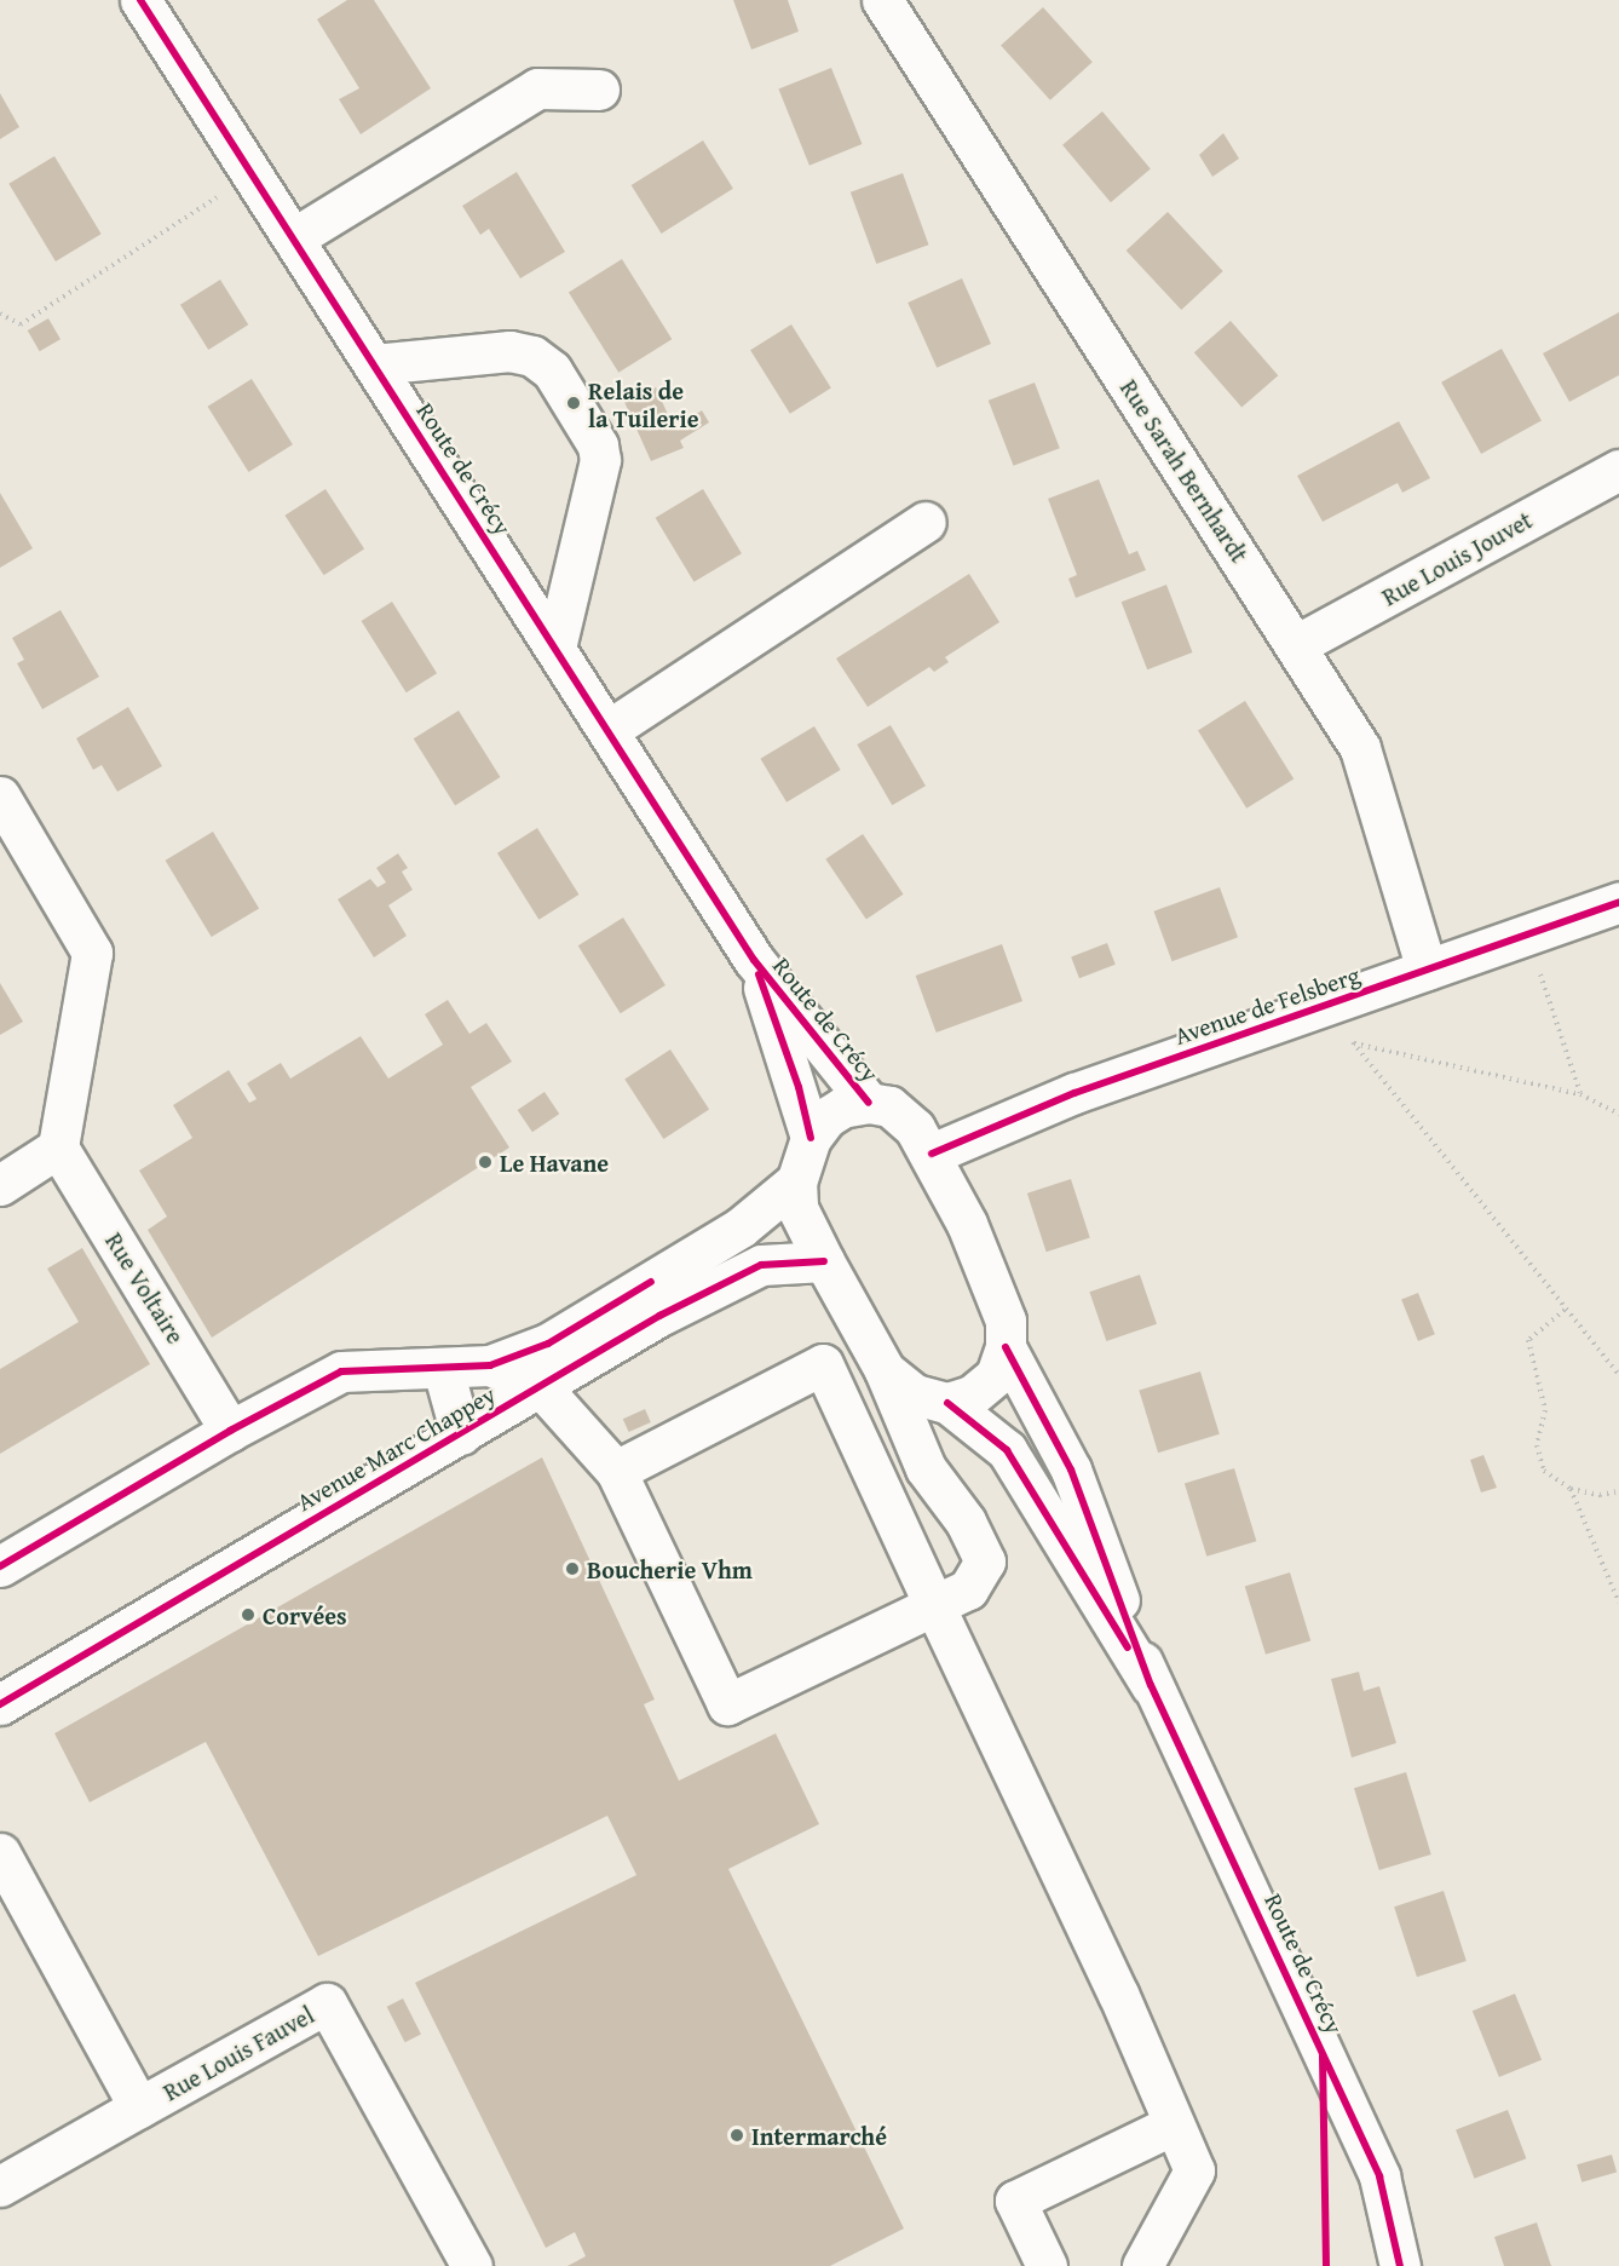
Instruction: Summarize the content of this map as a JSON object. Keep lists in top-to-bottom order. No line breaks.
{"streets":{"street":["Route de Crécy","Rue Sarah Bernhardt","Rue Louis Jouvet","Avenue de Felsberg","Rue Voltaire","Avenue Marc Chappey","Rue Louis Fauvel"]},"crossings":[["Route de Crécy","Avenue de Felsberg"],["Route de Crécy","Avenue Marc Chappey"],["Rue Sarah Bernhardt","Rue Louis Jouvet"],["Rue Sarah Bernhardt","Avenue de Felsberg"],["Rue Voltaire","Avenue Marc Chappey"]],"places":["Relais de la Tuilerie","Le Havane","Boucherie Vhm","Corvées","Intermarché"]}
